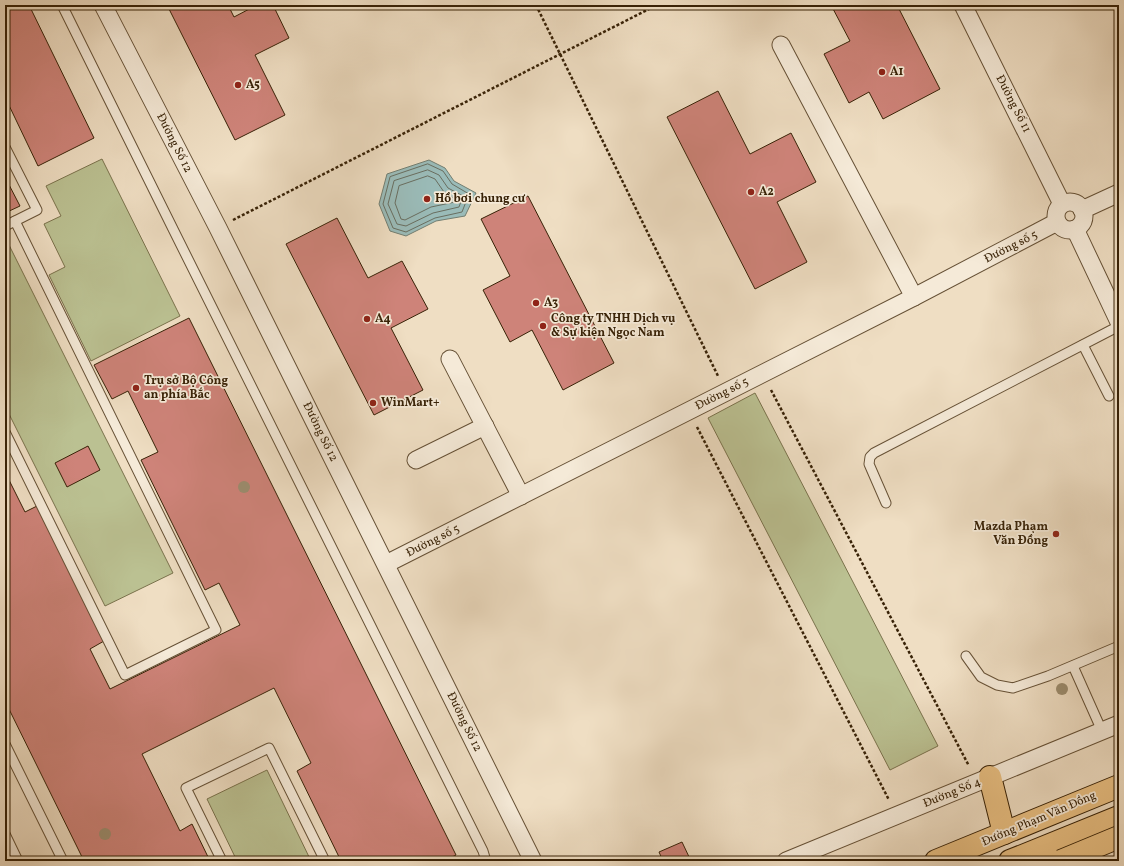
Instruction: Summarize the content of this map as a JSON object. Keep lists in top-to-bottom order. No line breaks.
{"streets":{"main road":["Đường Phạm Văn Đồng"],"street":["Đường Số 11","Đường Số 12","Đường số 5","Đường Số 4"]},"crossings":[["Đường Số 11","Đường số 5"],["Đường Số 12","Đường số 5"]],"places":["A1","A5","A2","Hồ bơi chung cư","A3","A4","Công ty TNHH Dịch vụ & Sự kiện Ngọc Nam","Trụ sở Bộ Công an phía Bắc","WinMart+","Mazda Phạm Văn Đồng"]}
